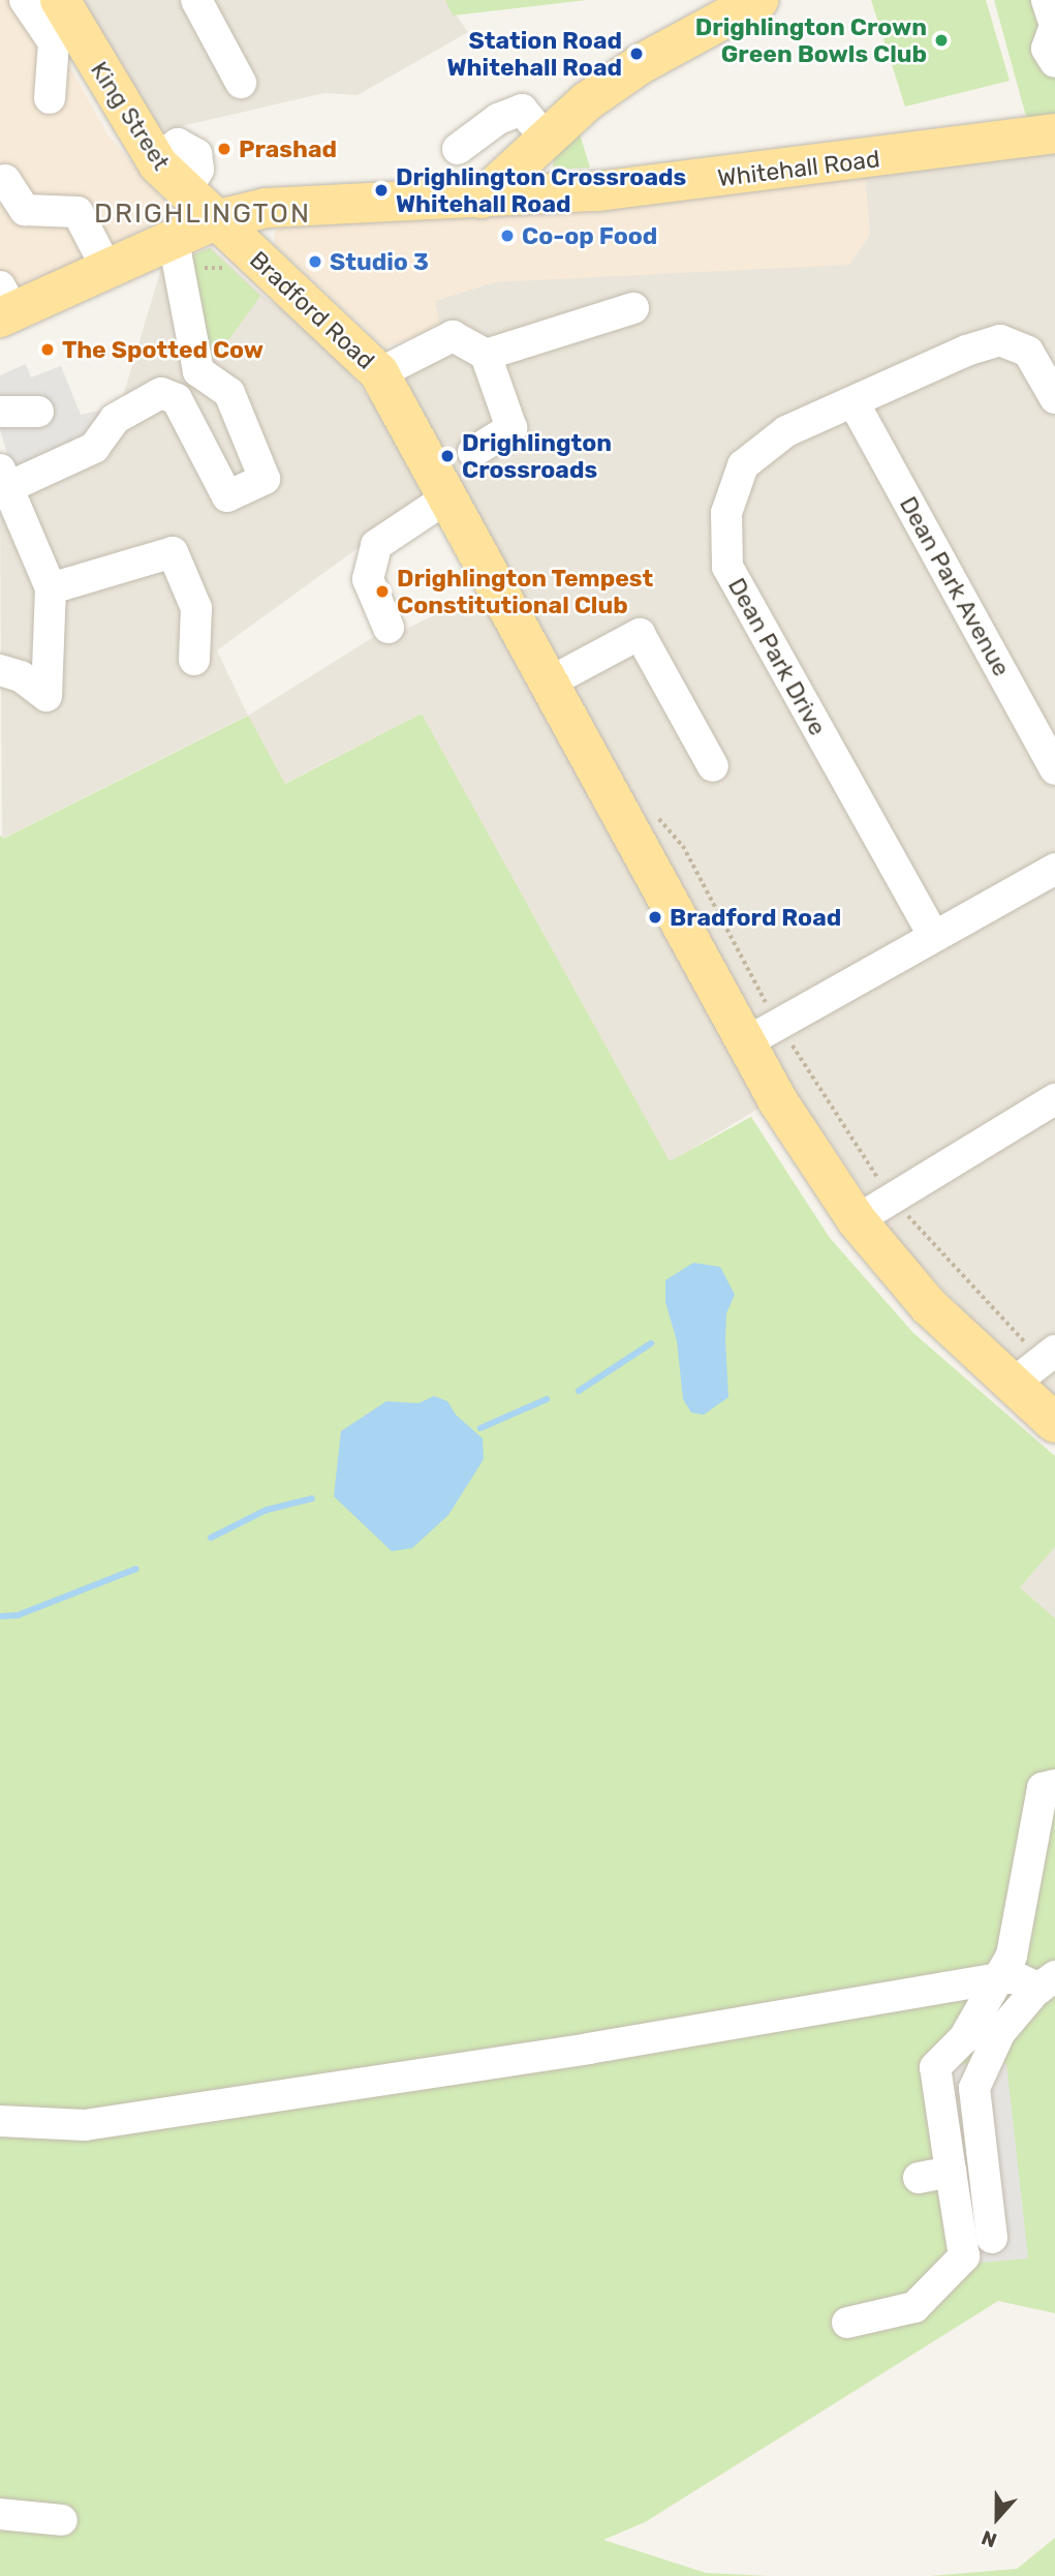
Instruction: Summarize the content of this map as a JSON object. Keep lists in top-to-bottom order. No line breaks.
{"streets":{"main road":["King Street","Whitehall Road","Bradford Road"],"street":["Dean Park Avenue","Dean Park Drive"]},"crossings":[["King Street","Whitehall Road"],["King Street","Bradford Road"],["Whitehall Road","Bradford Road"],["Dean Park Avenue","Dean Park Drive"]],"districts":["DRIGHLINGTON"],"places":["Drighlington Crown Green Bowls Club","Station Road Whitehall Road","Prashad","Drighlington Crossroads Whitehall Road","Co-op Food","Studio 3","The Spotted Cow","Drighlington Crossroads","Drighlington Tempest Constitutional Club","Bradford Road"],"north":"bottom"}
